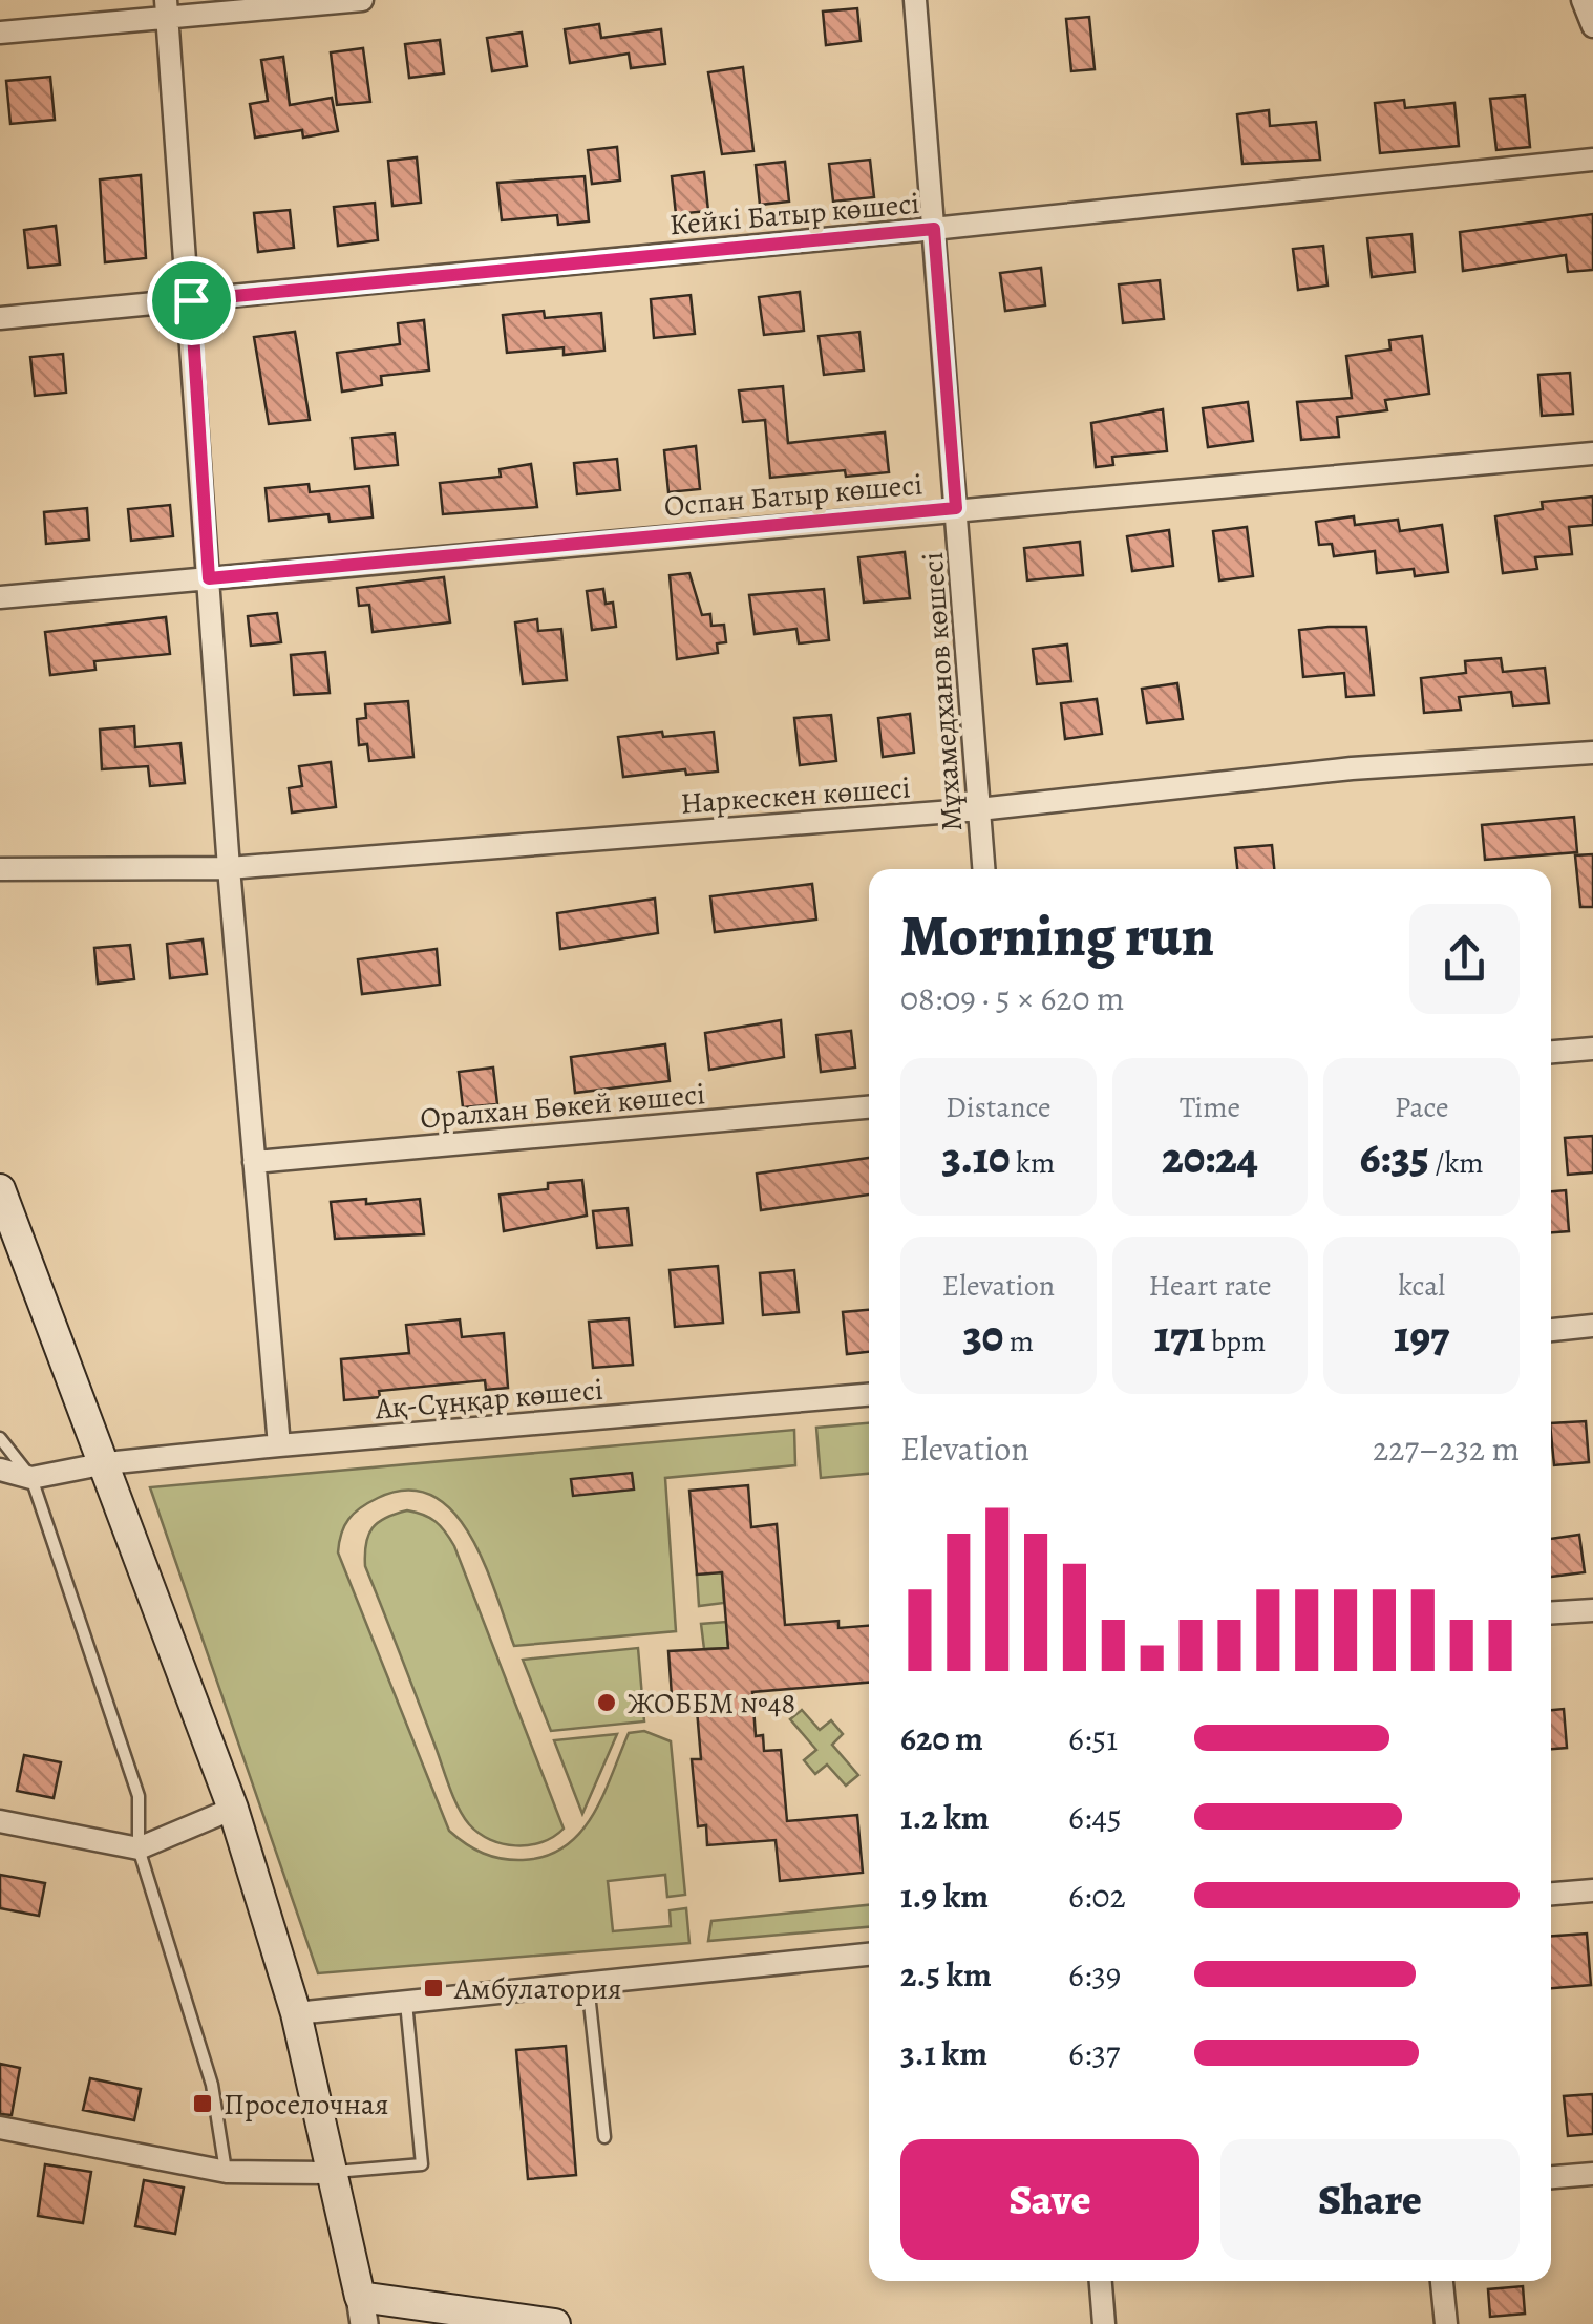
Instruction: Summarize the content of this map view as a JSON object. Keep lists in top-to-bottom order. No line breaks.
{"streets":{"street":["Кейкі Батыр көшесі","Оспан Батыр көшесі","Мұхамедханов көшесі","Наркескен көшесі","Оралхан Бөкей көшесі","Ақ-Сұңқар көшесі"]},"crossings":[["Кейкі Батыр көшесі","Мұхамедханов көшесі"],["Оспан Батыр көшесі","Мұхамедханов көшесі"],["Мұхамедханов көшесі","Наркескен көшесі"]],"places":{"other":["ЖОББМ №48"],"transit":["Амбулатория","Проселочная"]},"page":{"heading":["Morning run","08:09 · 5 × 620 m"],"stats":[["Distance","3.10 km"],["Time","20:24"],["Pace","6:35 /km"],["Elevation","30 m"],["Heart rate","171 bpm"],["kcal","197"]],"chart":["Elevation","227–232 m"],"list":[{"name":"620 m","note":"6:51"},{"name":"1.2 km","note":"6:45"},{"name":"1.9 km","note":"6:02"},{"name":"2.5 km","note":"6:39"},{"name":"3.1 km","note":"6:37"}],"buttons":["Save","Share"]}}
